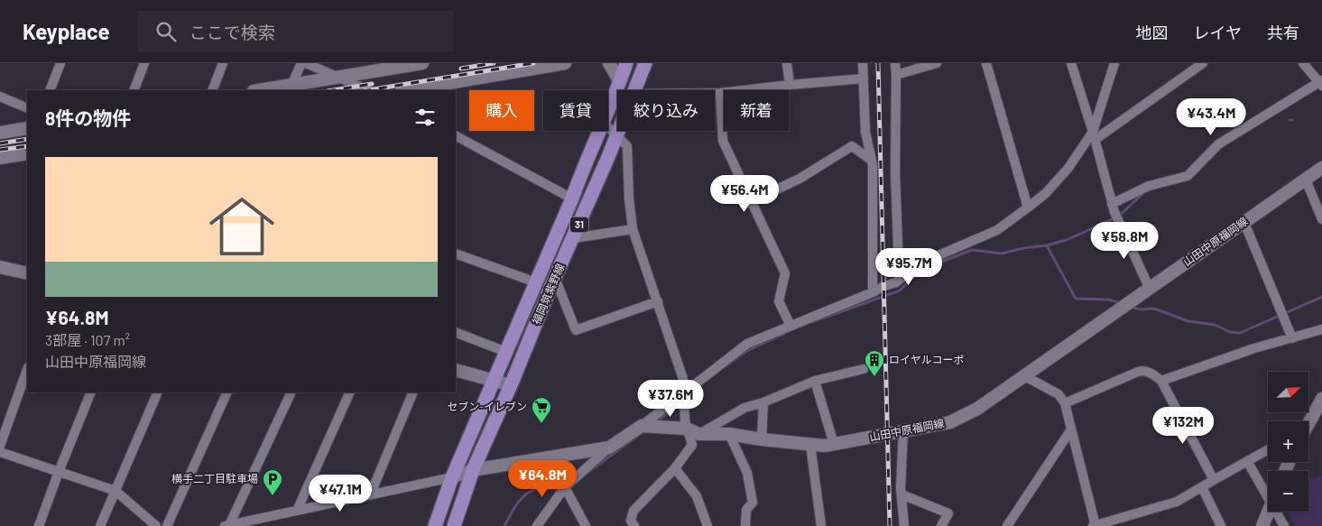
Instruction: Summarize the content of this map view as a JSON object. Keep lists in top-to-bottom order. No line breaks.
{"streets":{"main road":["31","山田中原福岡線","福岡筑紫野線"]},"places":{"building":["ロイヤルコーポ"],"supermarket":["セブン-イレブン"],"parking":["横手二丁目駐車場"]},"north":"top right","page":{"header":"Keyplace","search":"ここで検索","nav":["地図","レイヤ","共有"],"chip":["購入","賃貸","絞り込み","新着"],"heading":"8件の物件","price":["¥43.4M","¥56.4M","¥58.8M","¥95.7M","¥37.6M","¥132M","¥64.8M","¥47.1M"],"list":[{"name":"¥64.8M","note":"3部屋 · 107 m² · 山田中原福岡線"}],"map_buttons":["+","−"]}}
